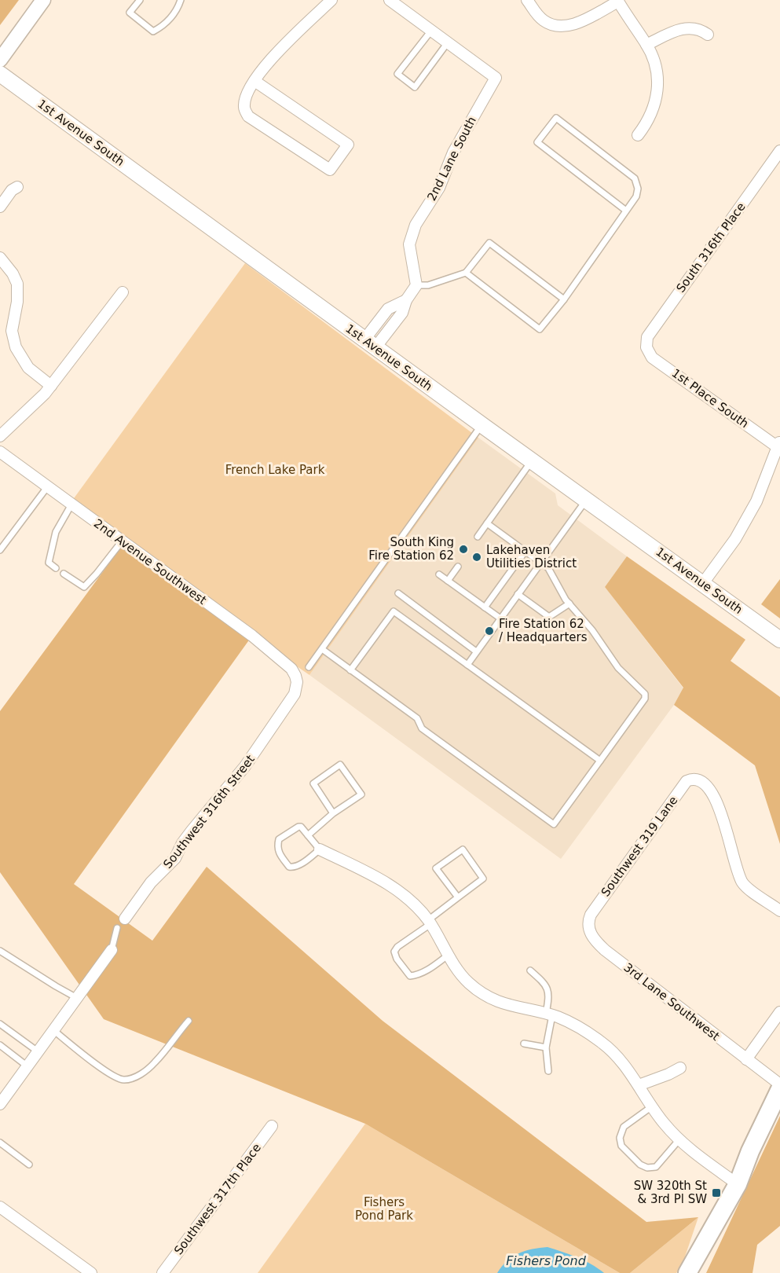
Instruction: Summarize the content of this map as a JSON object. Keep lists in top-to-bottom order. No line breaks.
{"streets":{"main road":["1st Avenue South"],"street":["2nd Lane South","South 316th Place","1st Place South","2nd Avenue Southwest","Southwest 316th Street","Southwest 319 Lane","3rd Lane Southwest","Southwest 317th Place"]},"crossings":[["South 316th Place","1st Place South"],["2nd Avenue Southwest","Southwest 316th Street"],["Southwest 319 Lane","3rd Lane Southwest"]],"water":["Fishers Pond"],"parks":["French Lake Park","Fishers Pond Park"],"places":{"other":["South King Fire Station 62","Lakehaven Utilities District","Fire Station 62 / Headquarters"],"transit":["SW 320th St & 3rd Pl SW"]}}
